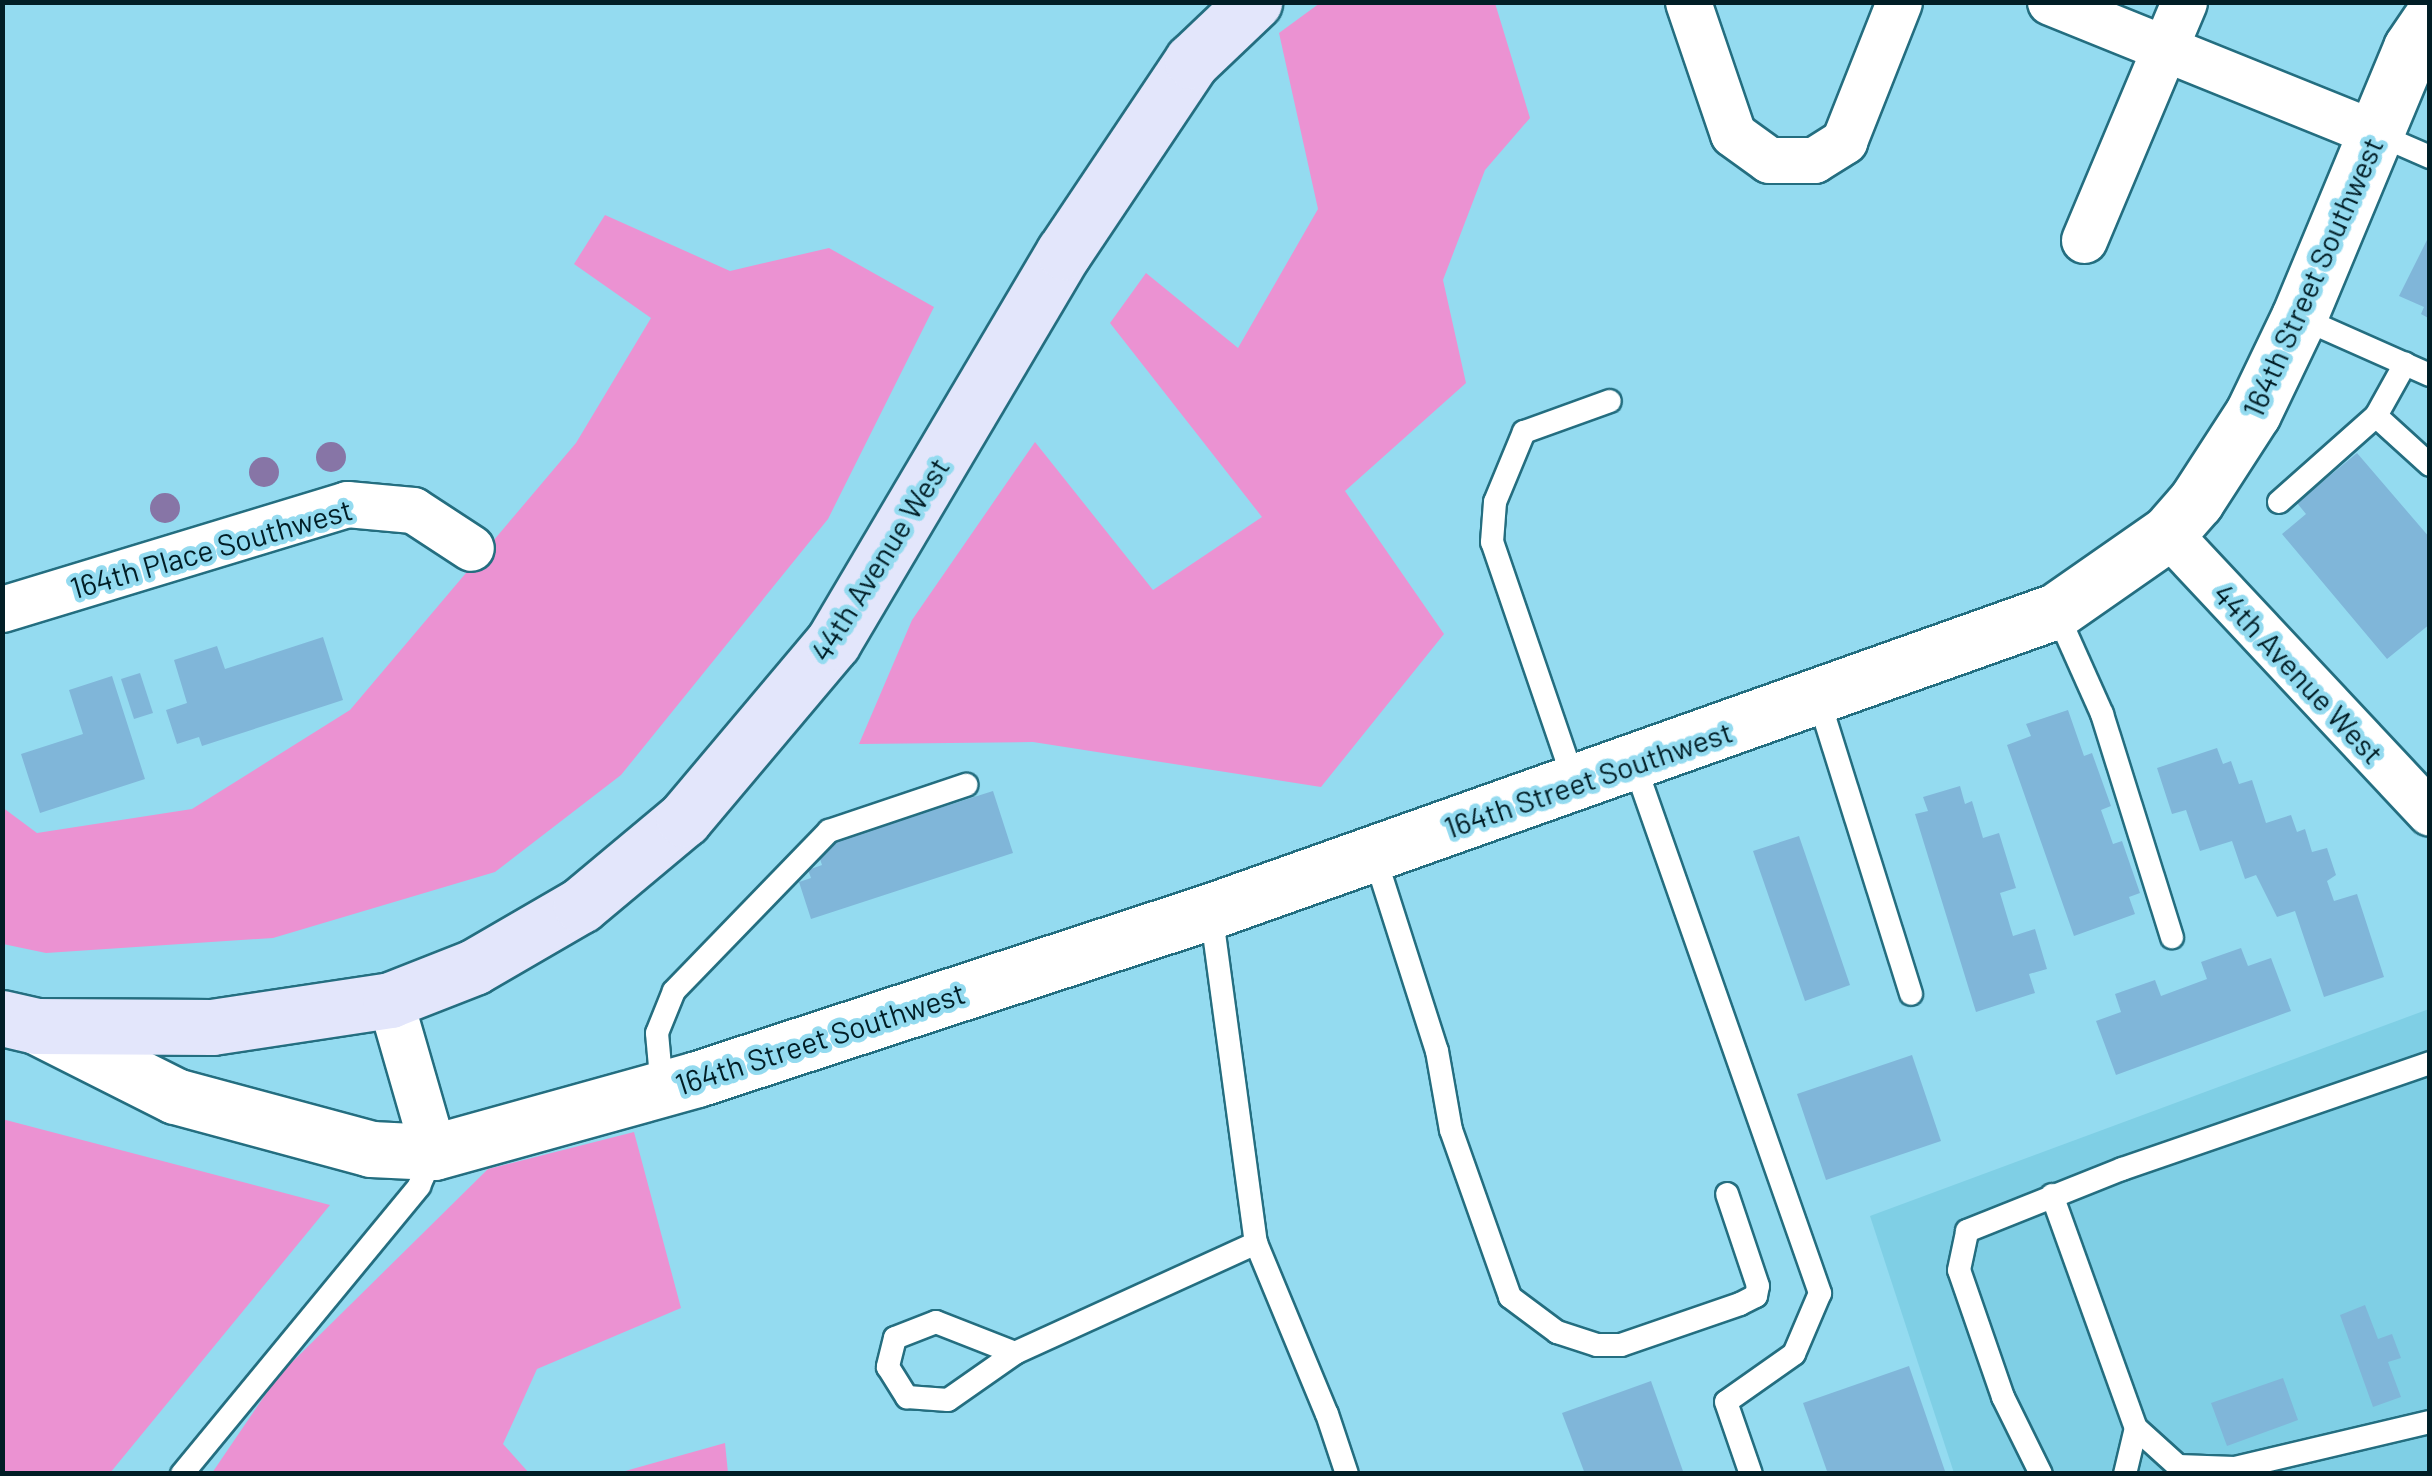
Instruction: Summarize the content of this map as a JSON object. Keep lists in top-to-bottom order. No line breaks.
{"streets":{"main road":["44th Avenue West"],"street":["164th Street Southwest","164th Place Southwest"]},"crossings":[["164th Street Southwest","44th Avenue West"]]}
